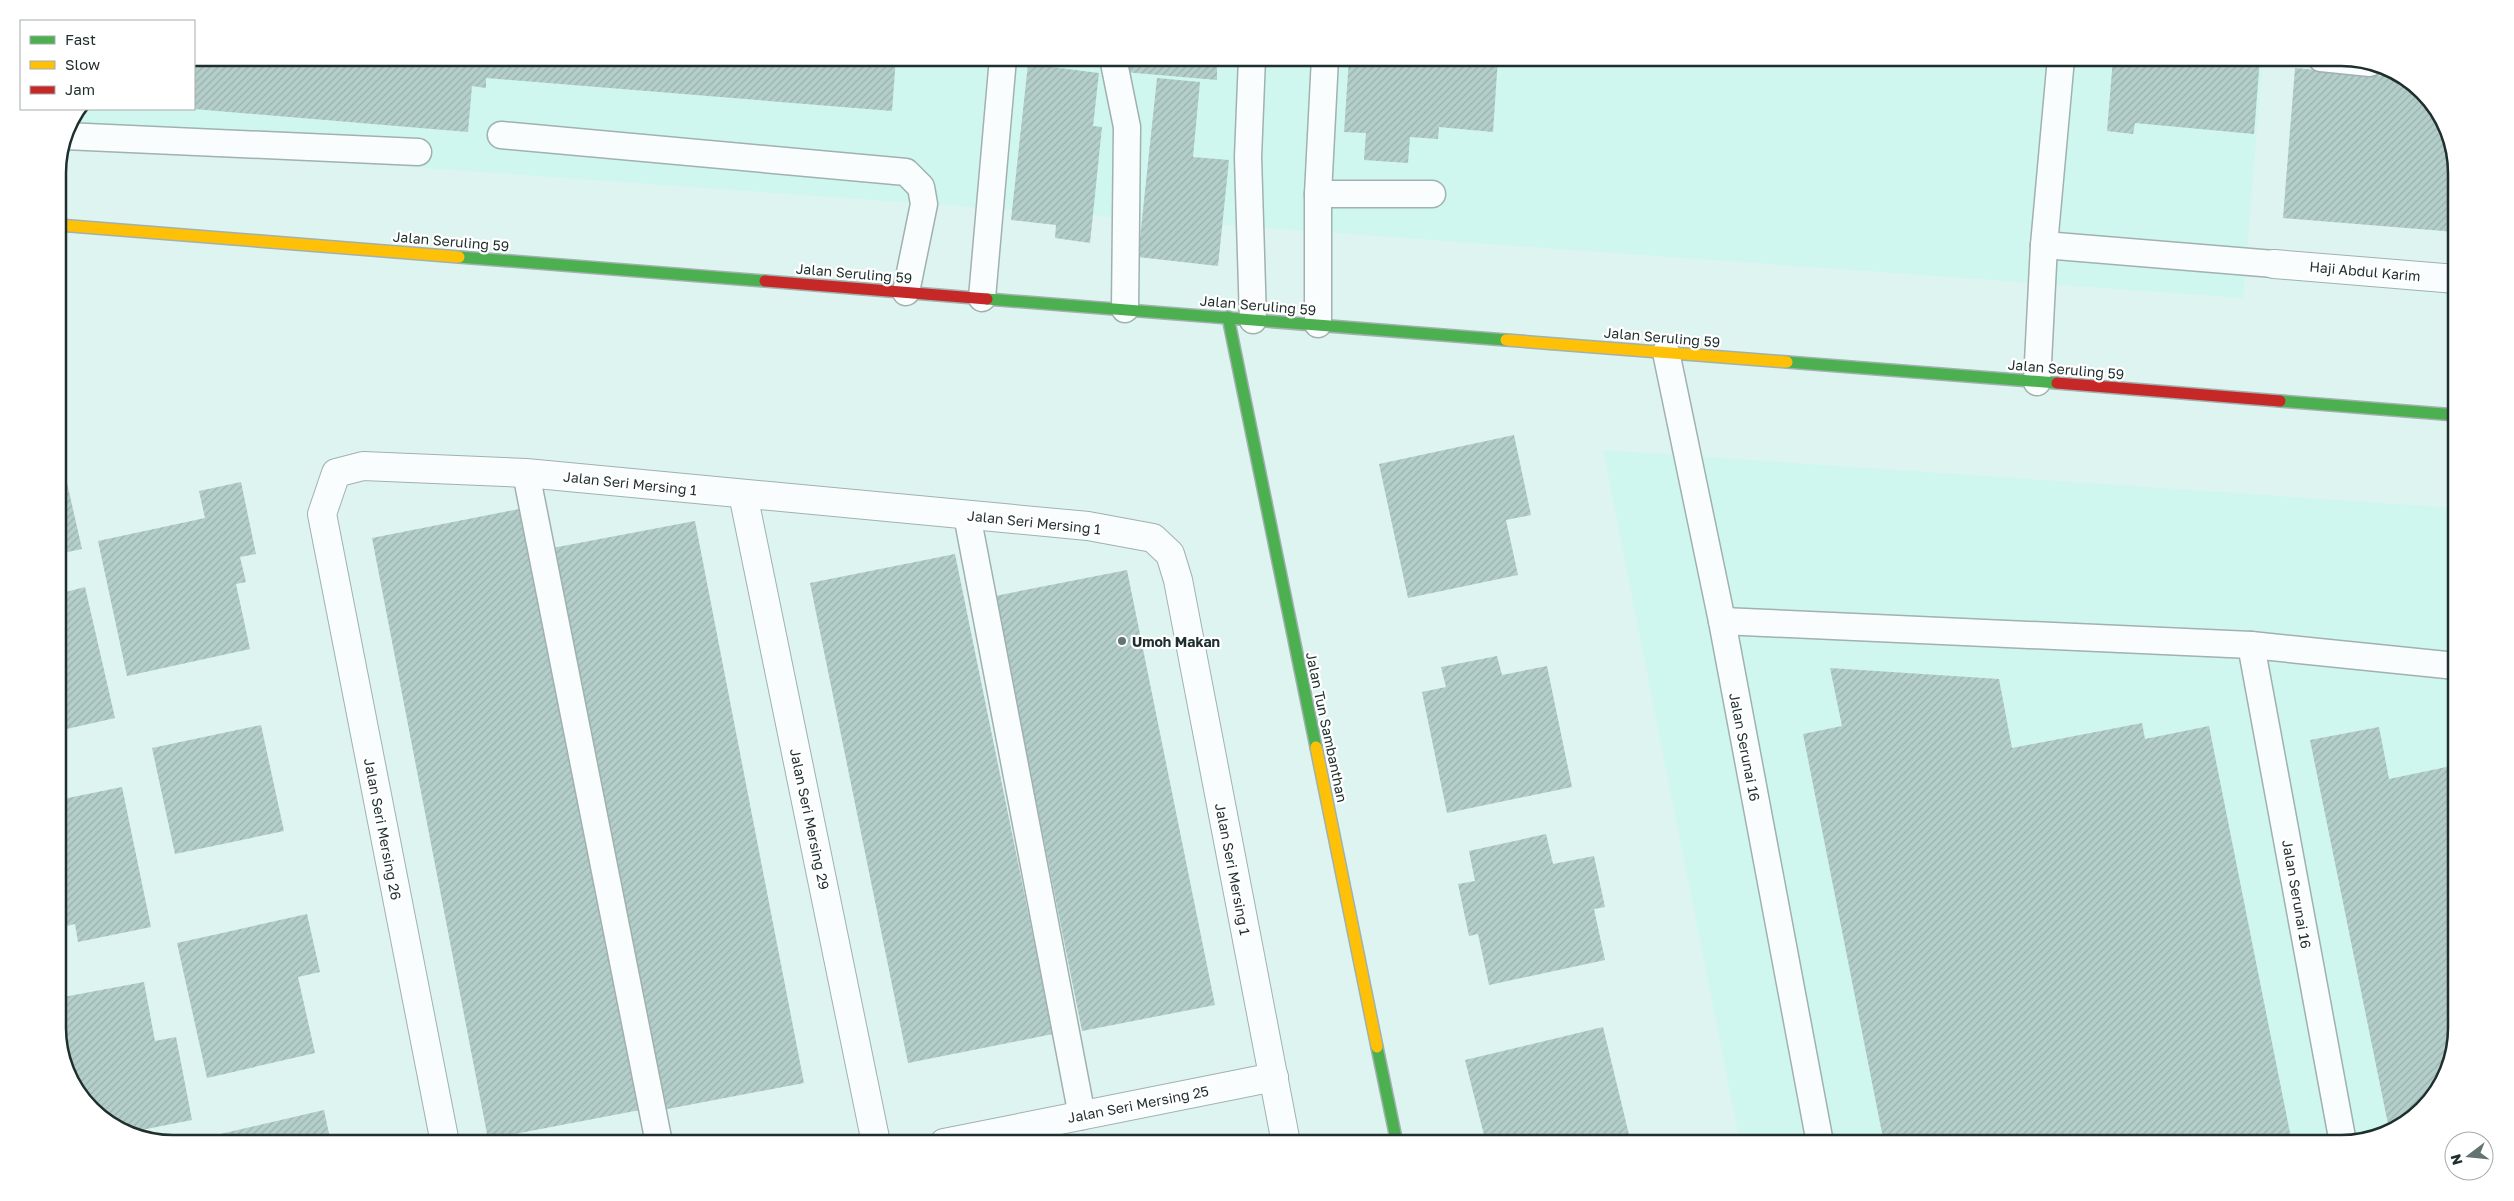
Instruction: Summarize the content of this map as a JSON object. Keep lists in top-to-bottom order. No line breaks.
{"streets":{"main road":["Jalan Seruling 59","Jalan Tun Sambanthan"],"street":["Haji Abdul Karim","Jalan Seri Mersing 1","Jalan Seri Mersing 29","Jalan Seri Mersing 26","Jalan Seri Mersing 25"],"lane":["Jalan Serunai 16"]},"crossings":[["Jalan Seruling 59","Jalan Tun Sambanthan"],["Jalan Seruling 59","Jalan Serunai 16"],["Jalan Seri Mersing 1","Jalan Seri Mersing 29"],["Jalan Seri Mersing 1","Jalan Seri Mersing 26"],["Jalan Seri Mersing 1","Jalan Seri Mersing 25"]],"places":["Umoh Makan"],"legend":["Fast","Slow","Jam"],"north":"left"}
